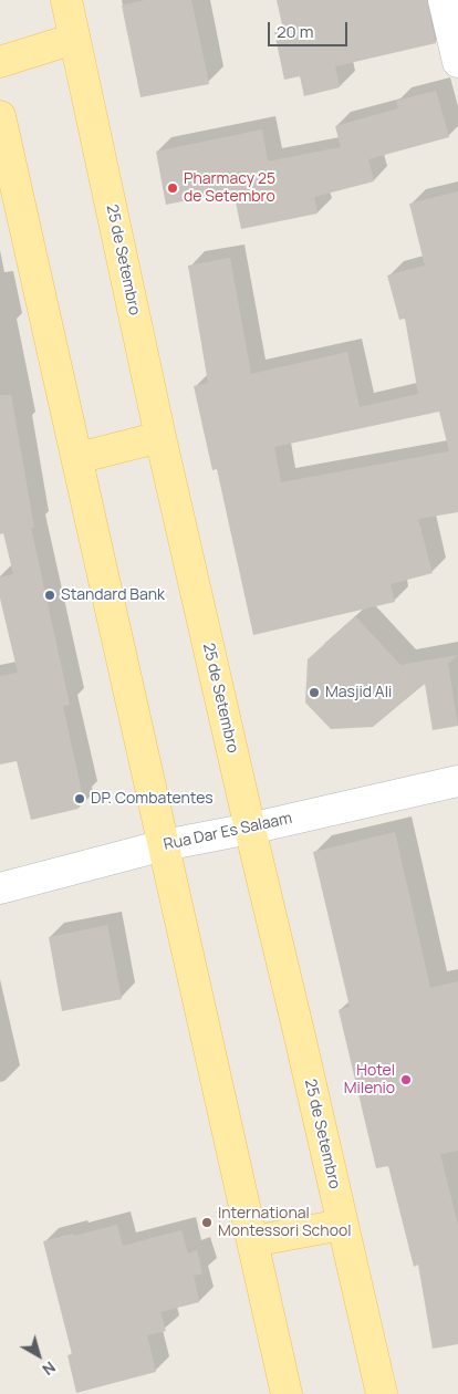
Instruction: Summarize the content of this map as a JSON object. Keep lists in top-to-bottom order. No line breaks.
{"streets":{"main road":["25 de Setembro"],"street":["Rua Dar Es Salaam"]},"crossings":[["25 de Setembro","Rua Dar Es Salaam"]],"places":["Pharmacy 25 de Setembro","Standard Bank","Masjid Ali","DP. Combatentes","Hotel Milenio","International Montessori School"],"scale_bar":"20 m","north":"bottom right"}
